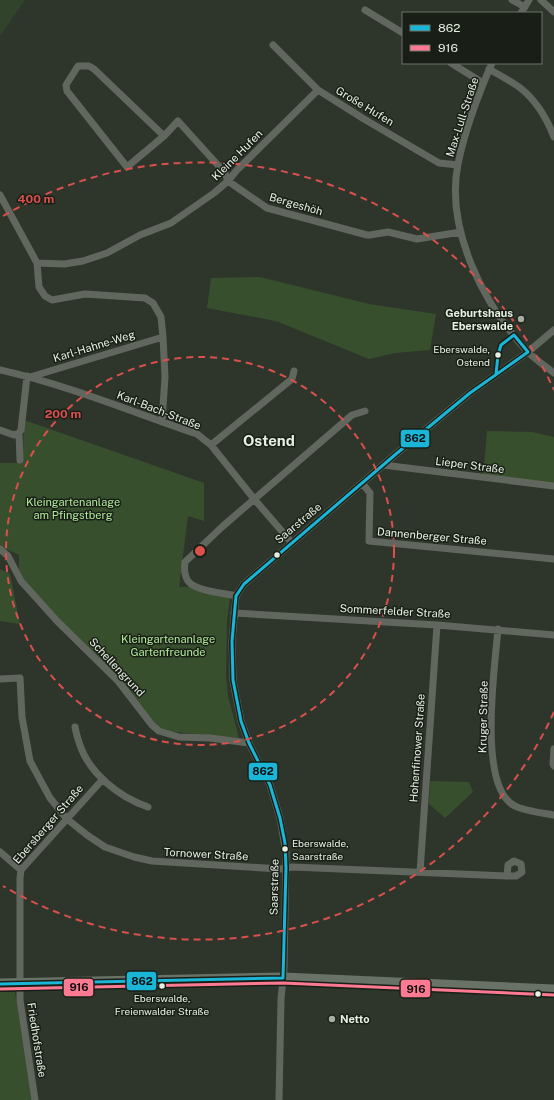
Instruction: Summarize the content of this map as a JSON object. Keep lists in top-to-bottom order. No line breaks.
{"streets":{"street":["Große Hufen","Max-Lull-Straße","Kleine Hufen","Bergeshöh","Karl-Hahne-Weg","Karl-Bach-Straße","Lieper Straße","Saarstraße","Dannenberger Straße","Sommerfelder Straße","Schellengrund","Kruger Straße","Hohenfinower Straße","Ebersberger Straße","Tornower Straße","Friedhofstraße"]},"crossings":[["Große Hufen","Max-Lull-Straße"],["Große Hufen","Kleine Hufen"],["Max-Lull-Straße","Bergeshöh"],["Max-Lull-Straße","Saarstraße"],["Kleine Hufen","Bergeshöh"],["Karl-Hahne-Weg","Karl-Bach-Straße"],["Karl-Bach-Straße","Saarstraße"],["Lieper Straße","Saarstraße"],["Saarstraße","Dannenberger Straße"],["Saarstraße","Sommerfelder Straße"],["Saarstraße","Schellengrund"],["Saarstraße","Tornower Straße"],["Sommerfelder Straße","Kruger Straße"],["Sommerfelder Straße","Hohenfinower Straße"],["Hohenfinower Straße","Tornower Straße"],["Ebersberger Straße","Tornower Straße"],["Ebersberger Straße","Friedhofstraße"]],"districts":["Ostend"],"parks":["Kleingartenanlage am Pfingstberg","Kleingartenanlage Gartenfreunde"],"places":["Geburtshaus Eberswalde","Eberswalde, Ostend","Eberswalde, Saarstraße","Eberswalde, Freienwalder Straße","Netto"],"lines":["transit line 862","transit line 916"],"legend":["862","916"],"rings":["400 m","200 m"]}
